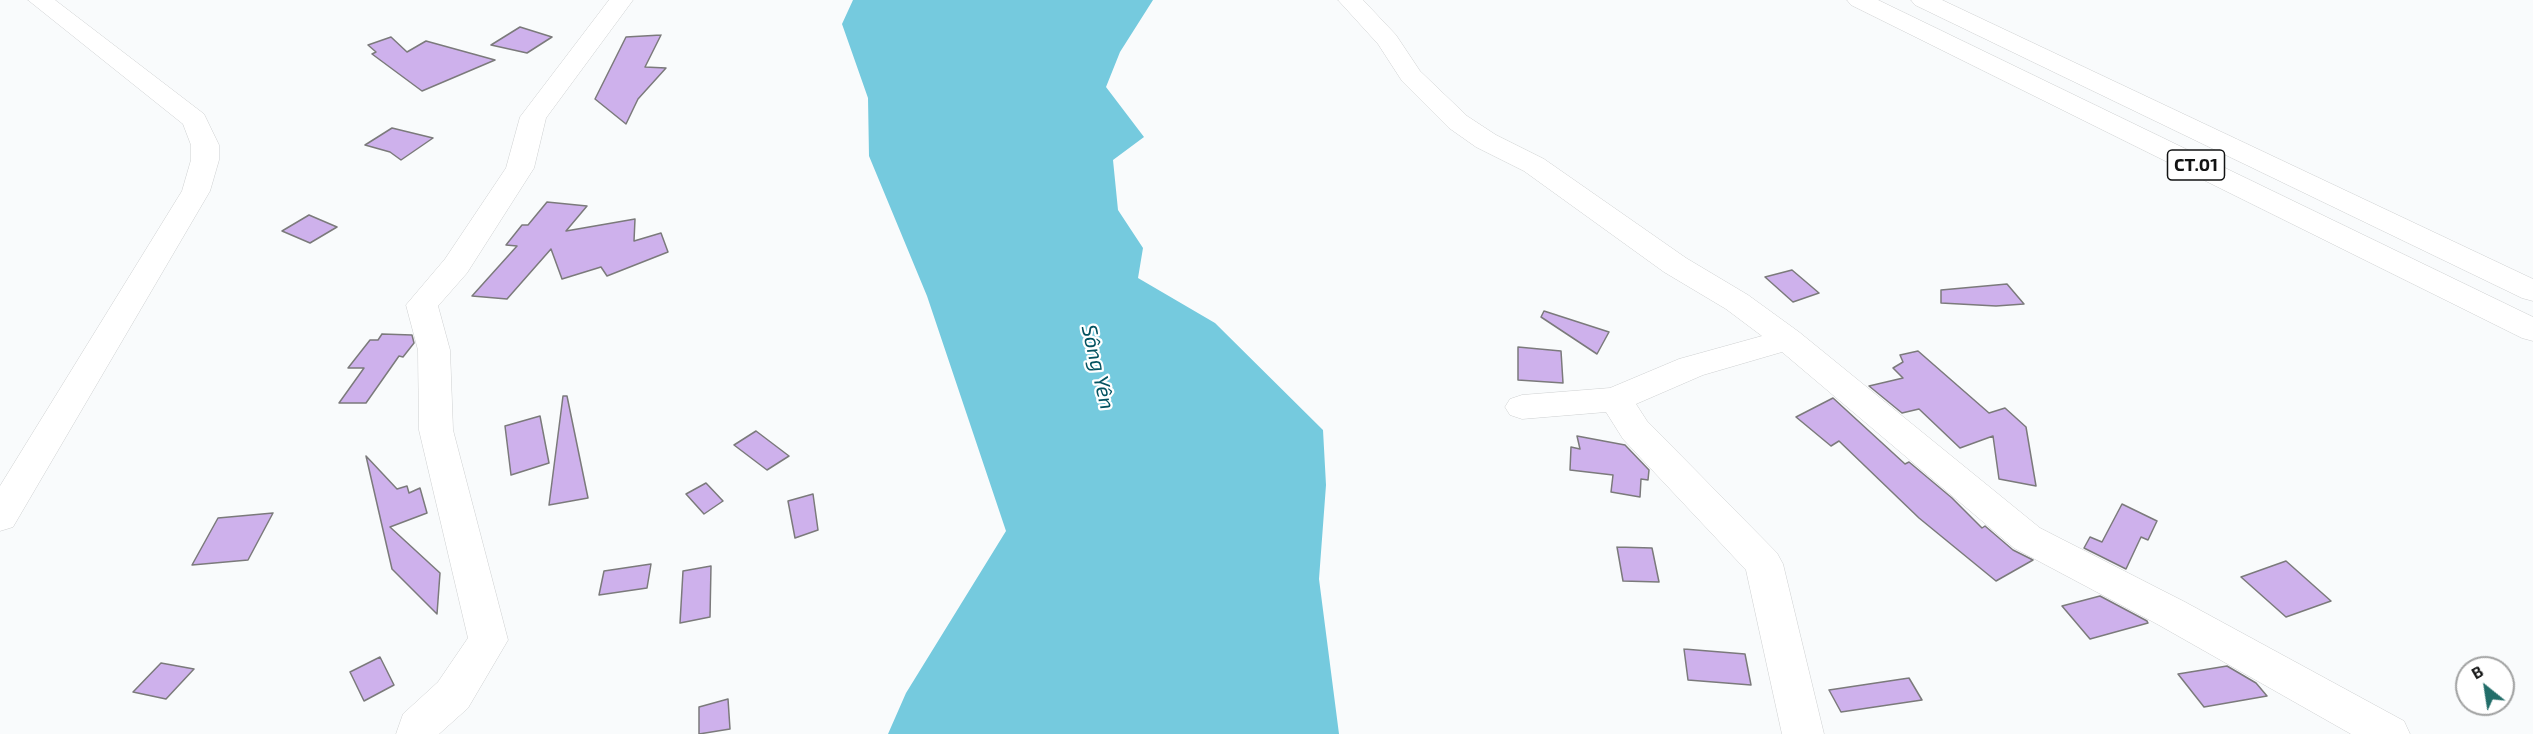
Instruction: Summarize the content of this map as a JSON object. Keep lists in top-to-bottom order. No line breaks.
{"streets":{"main road":["CT.01"]},"water":["Sông Yên"],"north":"top left"}
